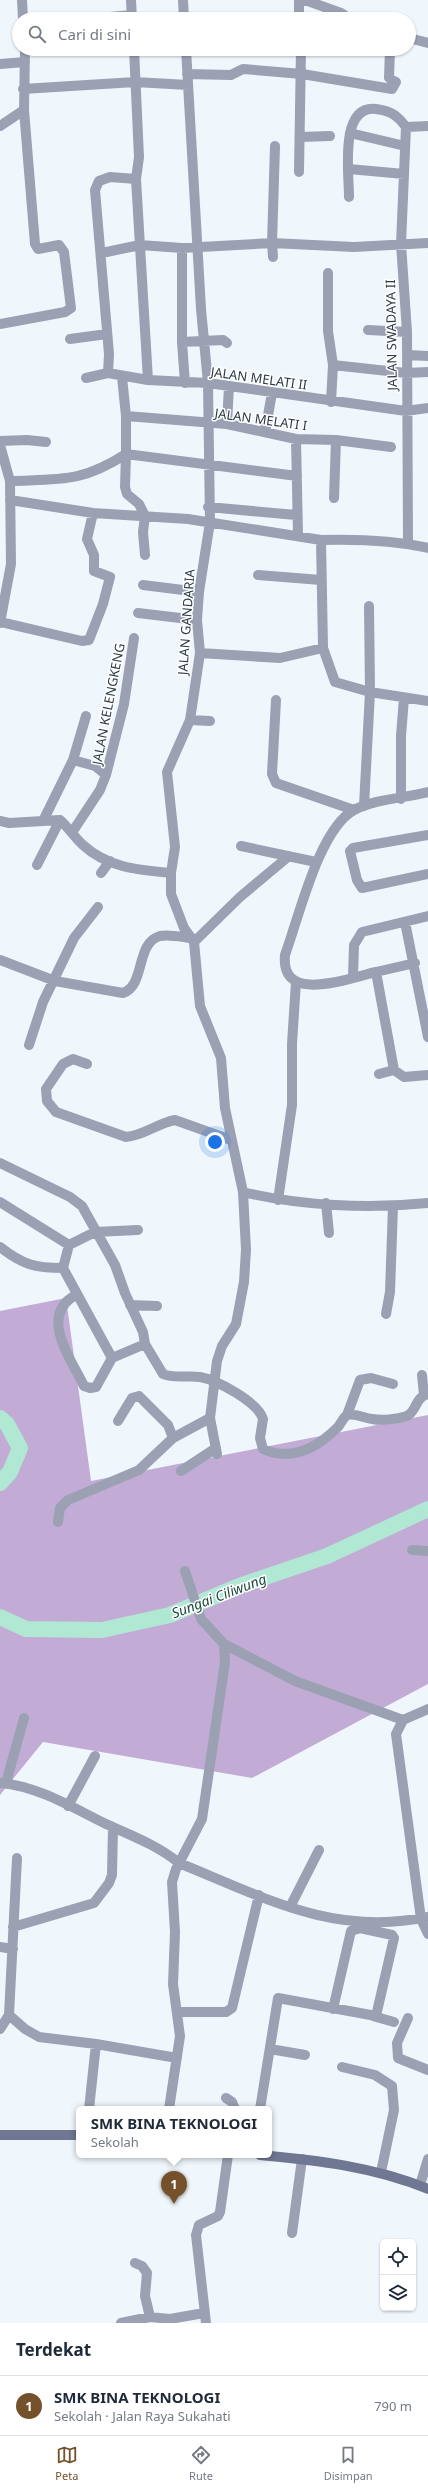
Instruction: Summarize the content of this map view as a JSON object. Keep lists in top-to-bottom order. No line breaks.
{"streets":{"street":["JALAN SWADAYA II","JALAN MELATI II","JALAN MELATI I","JALAN GANDARIA","JALAN KELENGKENG"]},"crossings":[["JALAN SWADAYA II","JALAN MELATI II"],["JALAN MELATI II","JALAN GANDARIA"],["JALAN MELATI I","JALAN GANDARIA"]],"water":["Sungai Ciliwung"],"page":{"search":"Cari di sini","popup":["SMK BINA TEKNOLOGI","Sekolah"],"pins":"1","heading":"Terdekat","list":[{"mark":"1","name":"SMK BINA TEKNOLOGI","note":"Sekolah · Jalan Raya Sukahati","value":"790 m"}],"nav":["Peta","Rute","Disimpan"]}}
